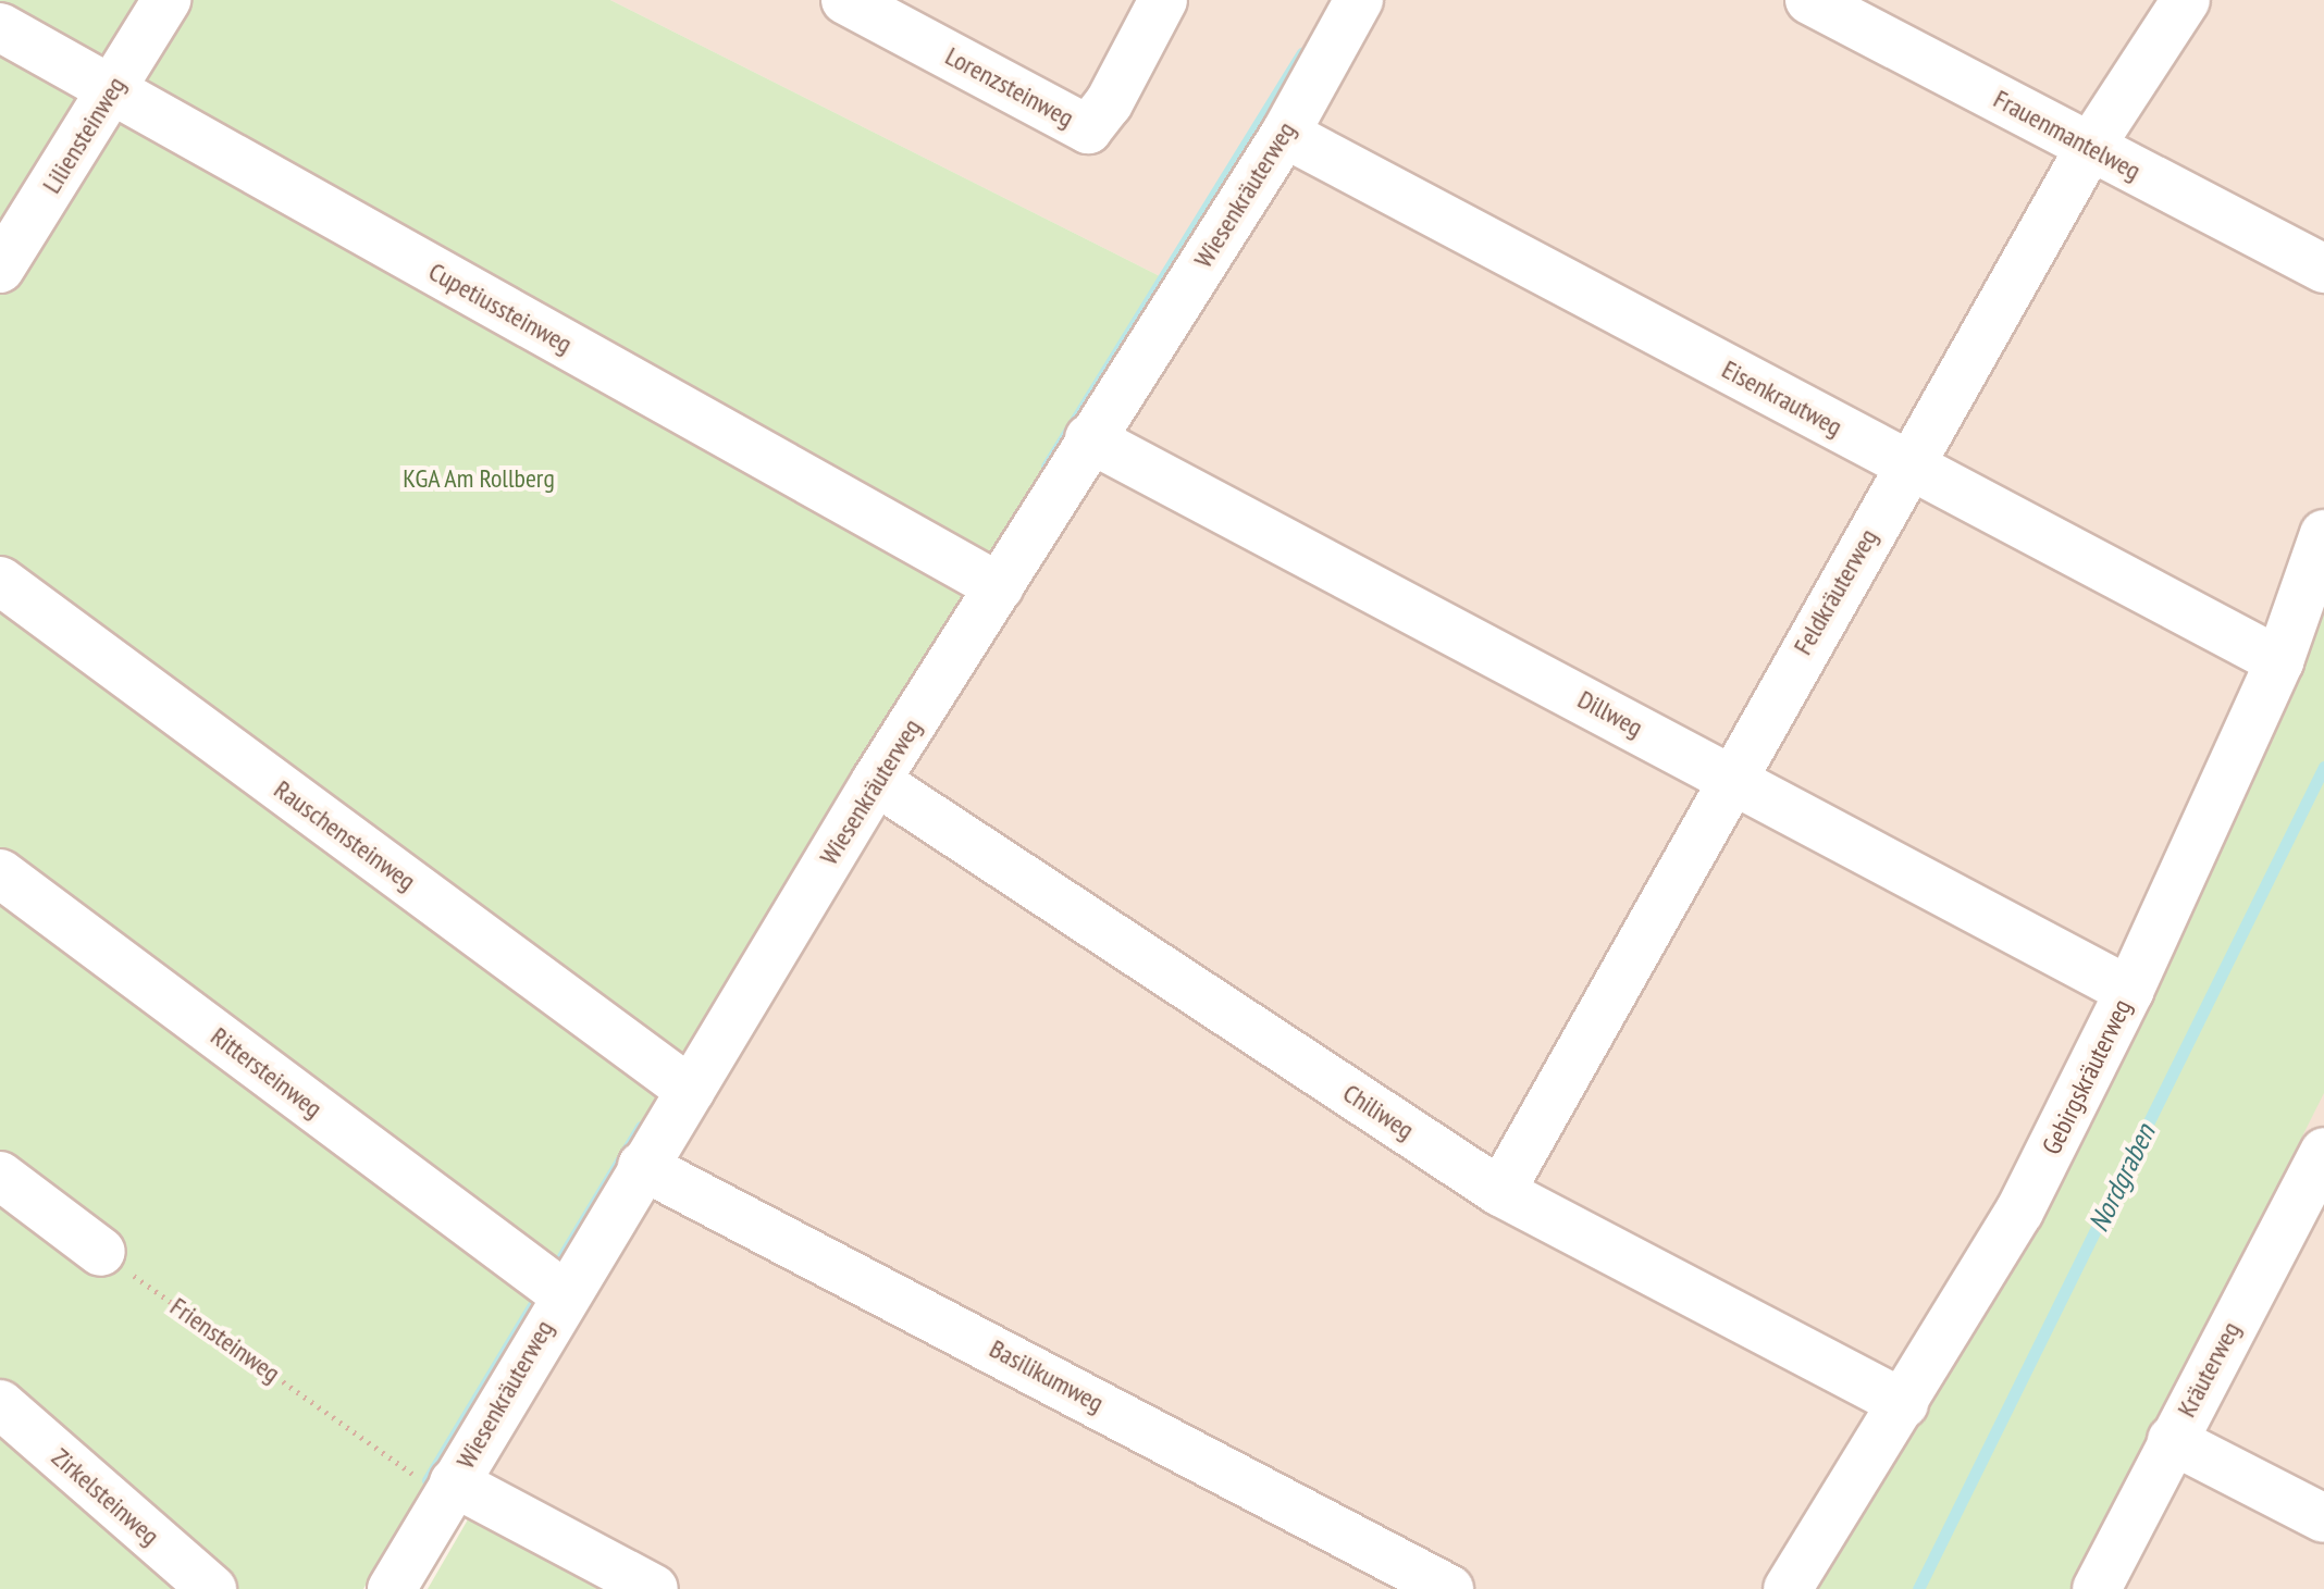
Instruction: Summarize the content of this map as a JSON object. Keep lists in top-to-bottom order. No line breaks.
{"streets":{"lane":["Lorenzsteinweg","Liliensteinweg","Frauenmantelweg","Wiesenkräuterweg","Cupetiussteinweg","Eisenkrautweg","Feldkräuterweg","Dillweg","Rauschensteinweg","Rittersteinweg","Gebirgskräuterweg","Chiliweg","Kräuterweg","Basilikumweg","Zirkelsteinweg"],"path":["Friensteinweg"]},"crossings":[["Liliensteinweg","Cupetiussteinweg"],["Frauenmantelweg","Feldkräuterweg"],["Wiesenkräuterweg","Cupetiussteinweg"],["Wiesenkräuterweg","Eisenkrautweg"],["Wiesenkräuterweg","Dillweg"],["Wiesenkräuterweg","Rauschensteinweg"],["Wiesenkräuterweg","Rittersteinweg"],["Wiesenkräuterweg","Chiliweg"],["Wiesenkräuterweg","Friensteinweg"],["Wiesenkräuterweg","Basilikumweg"],["Eisenkrautweg","Feldkräuterweg"],["Eisenkrautweg","Gebirgskräuterweg"],["Feldkräuterweg","Dillweg"],["Feldkräuterweg","Chiliweg"],["Dillweg","Gebirgskräuterweg"],["Gebirgskräuterweg","Chiliweg"]],"water":["Nordgraben"],"parks":["KGA Am Rollberg"]}
